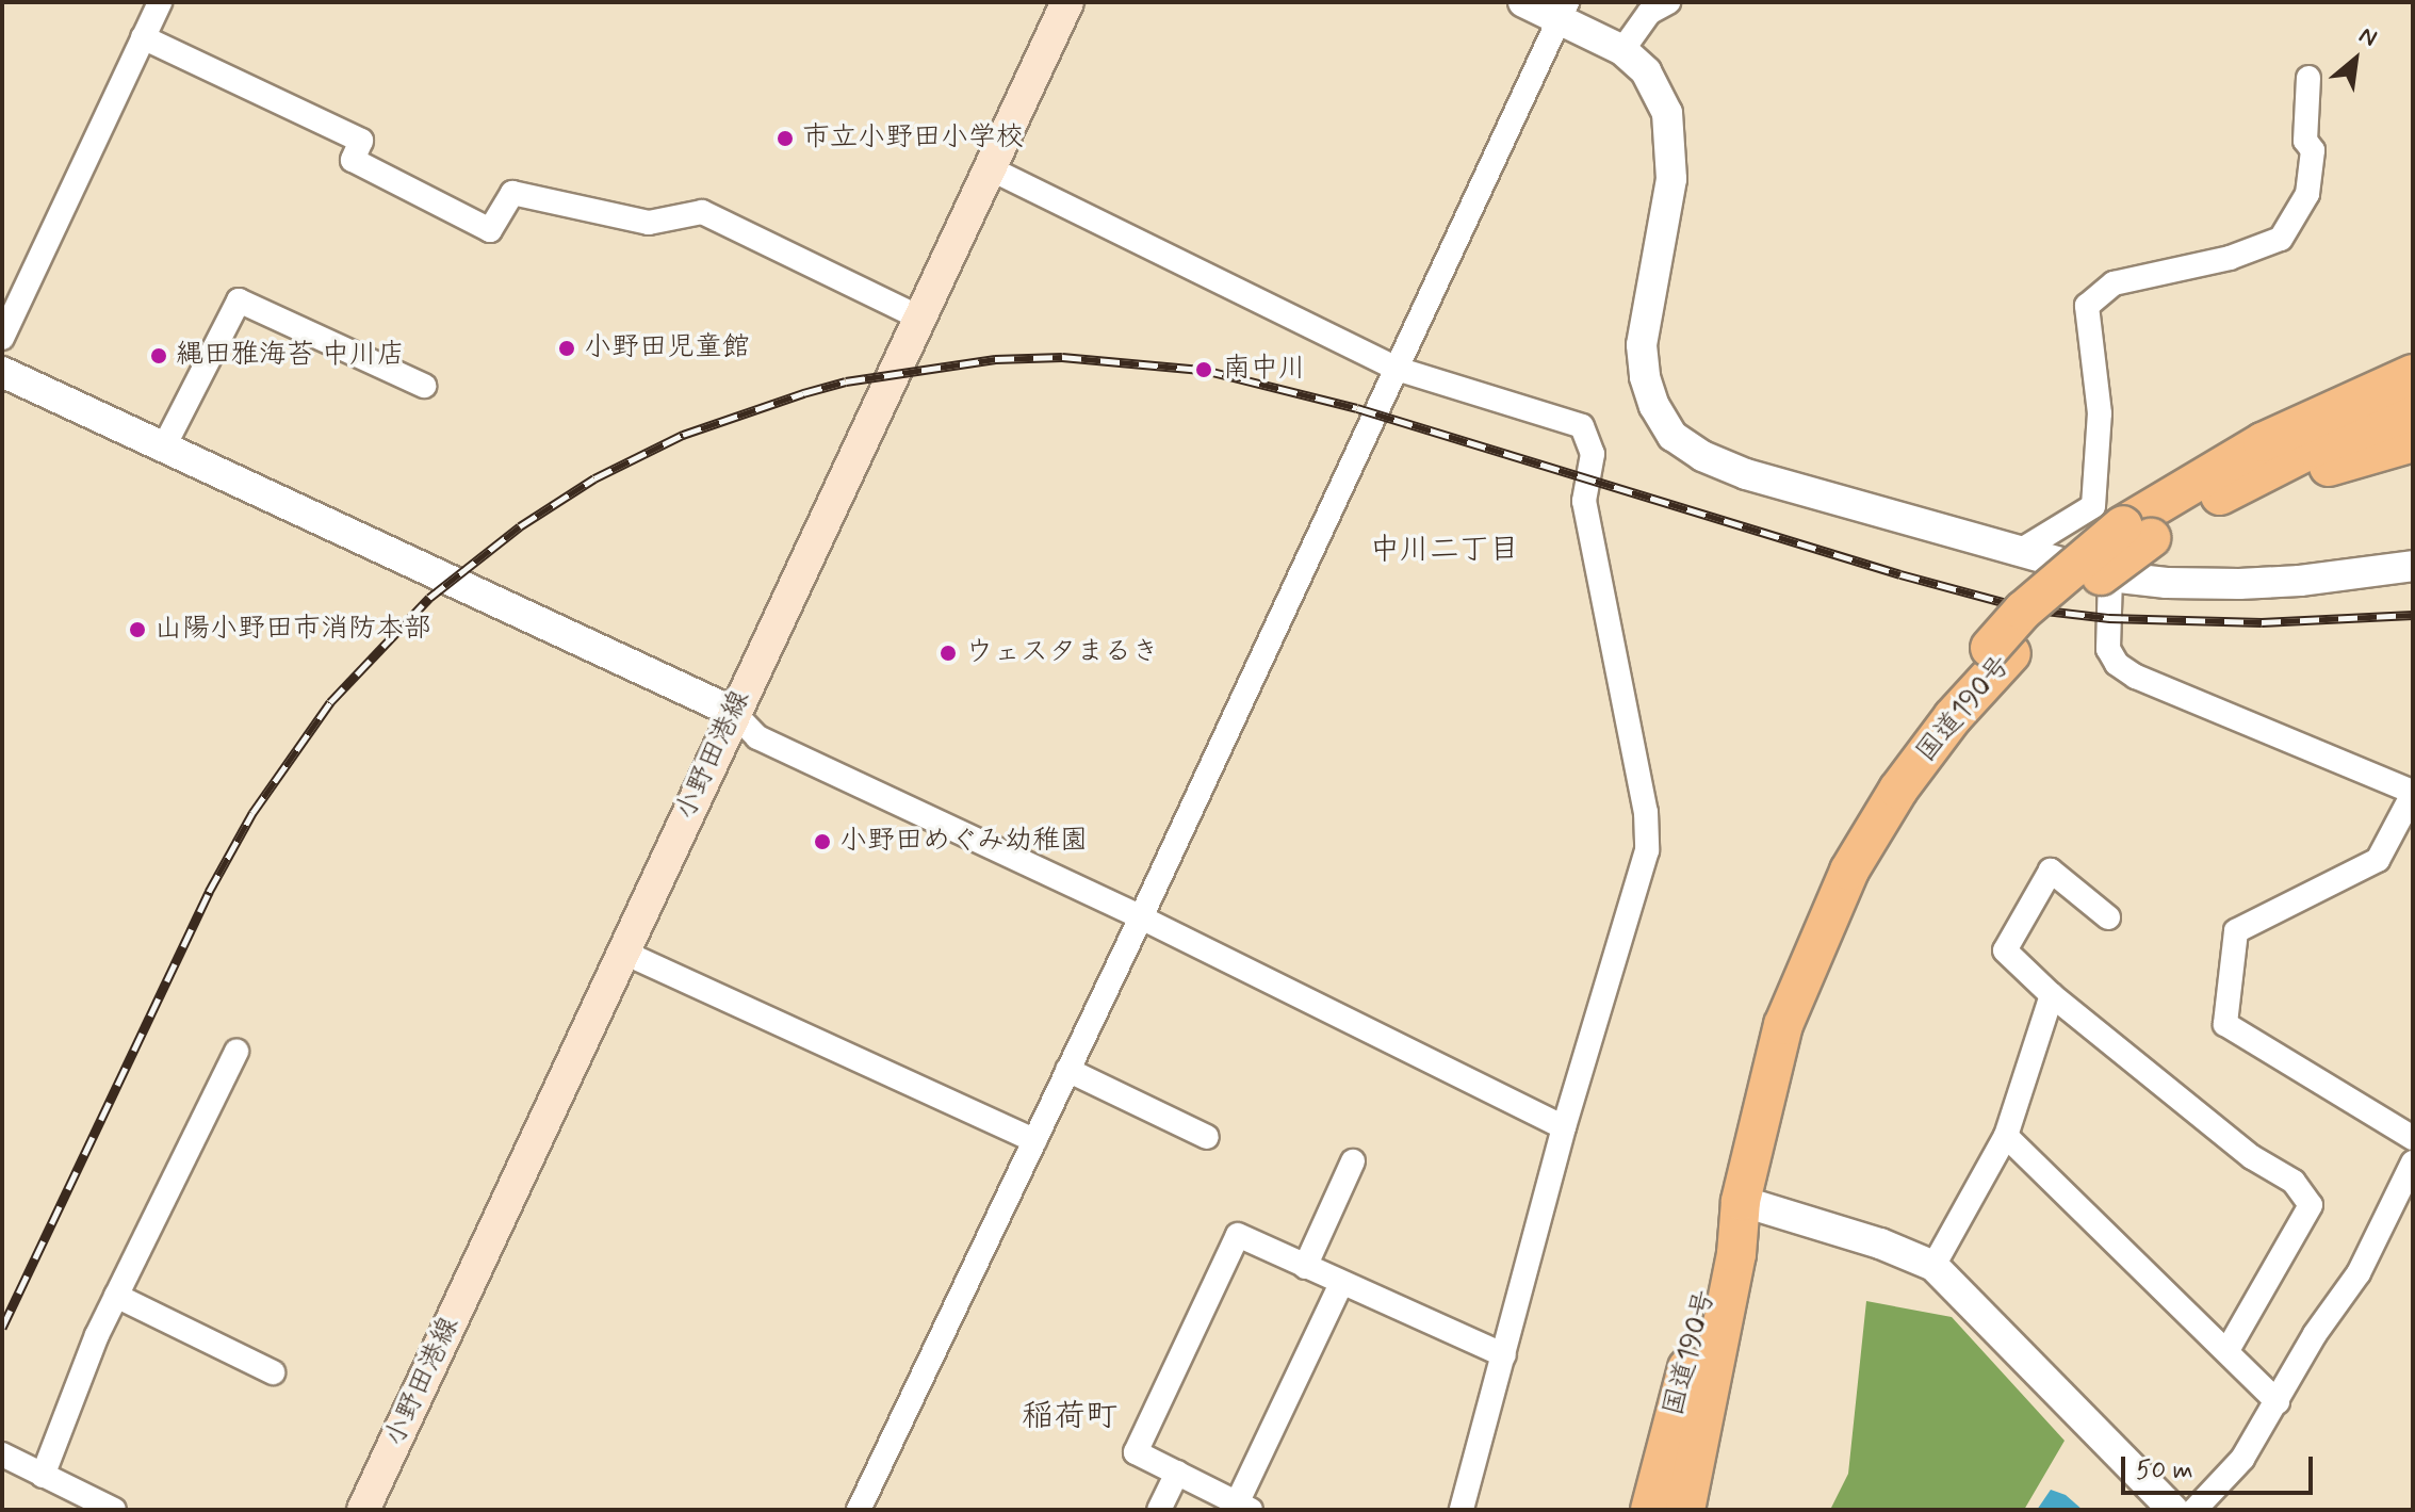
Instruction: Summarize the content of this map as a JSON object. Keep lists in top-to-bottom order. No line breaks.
{"streets":{"highway":["国道190号"],"main road":["小野田港線"]},"districts":["中川二丁目","稲荷町"],"places":["市立小野田小学校","小野田児童館","縄田雅海苔 中川店","南中川","山陽小野田市消防本部","ウェスタまるき","小野田めぐみ幼稚園"],"scale_bar":"50 m","north":"top right"}
